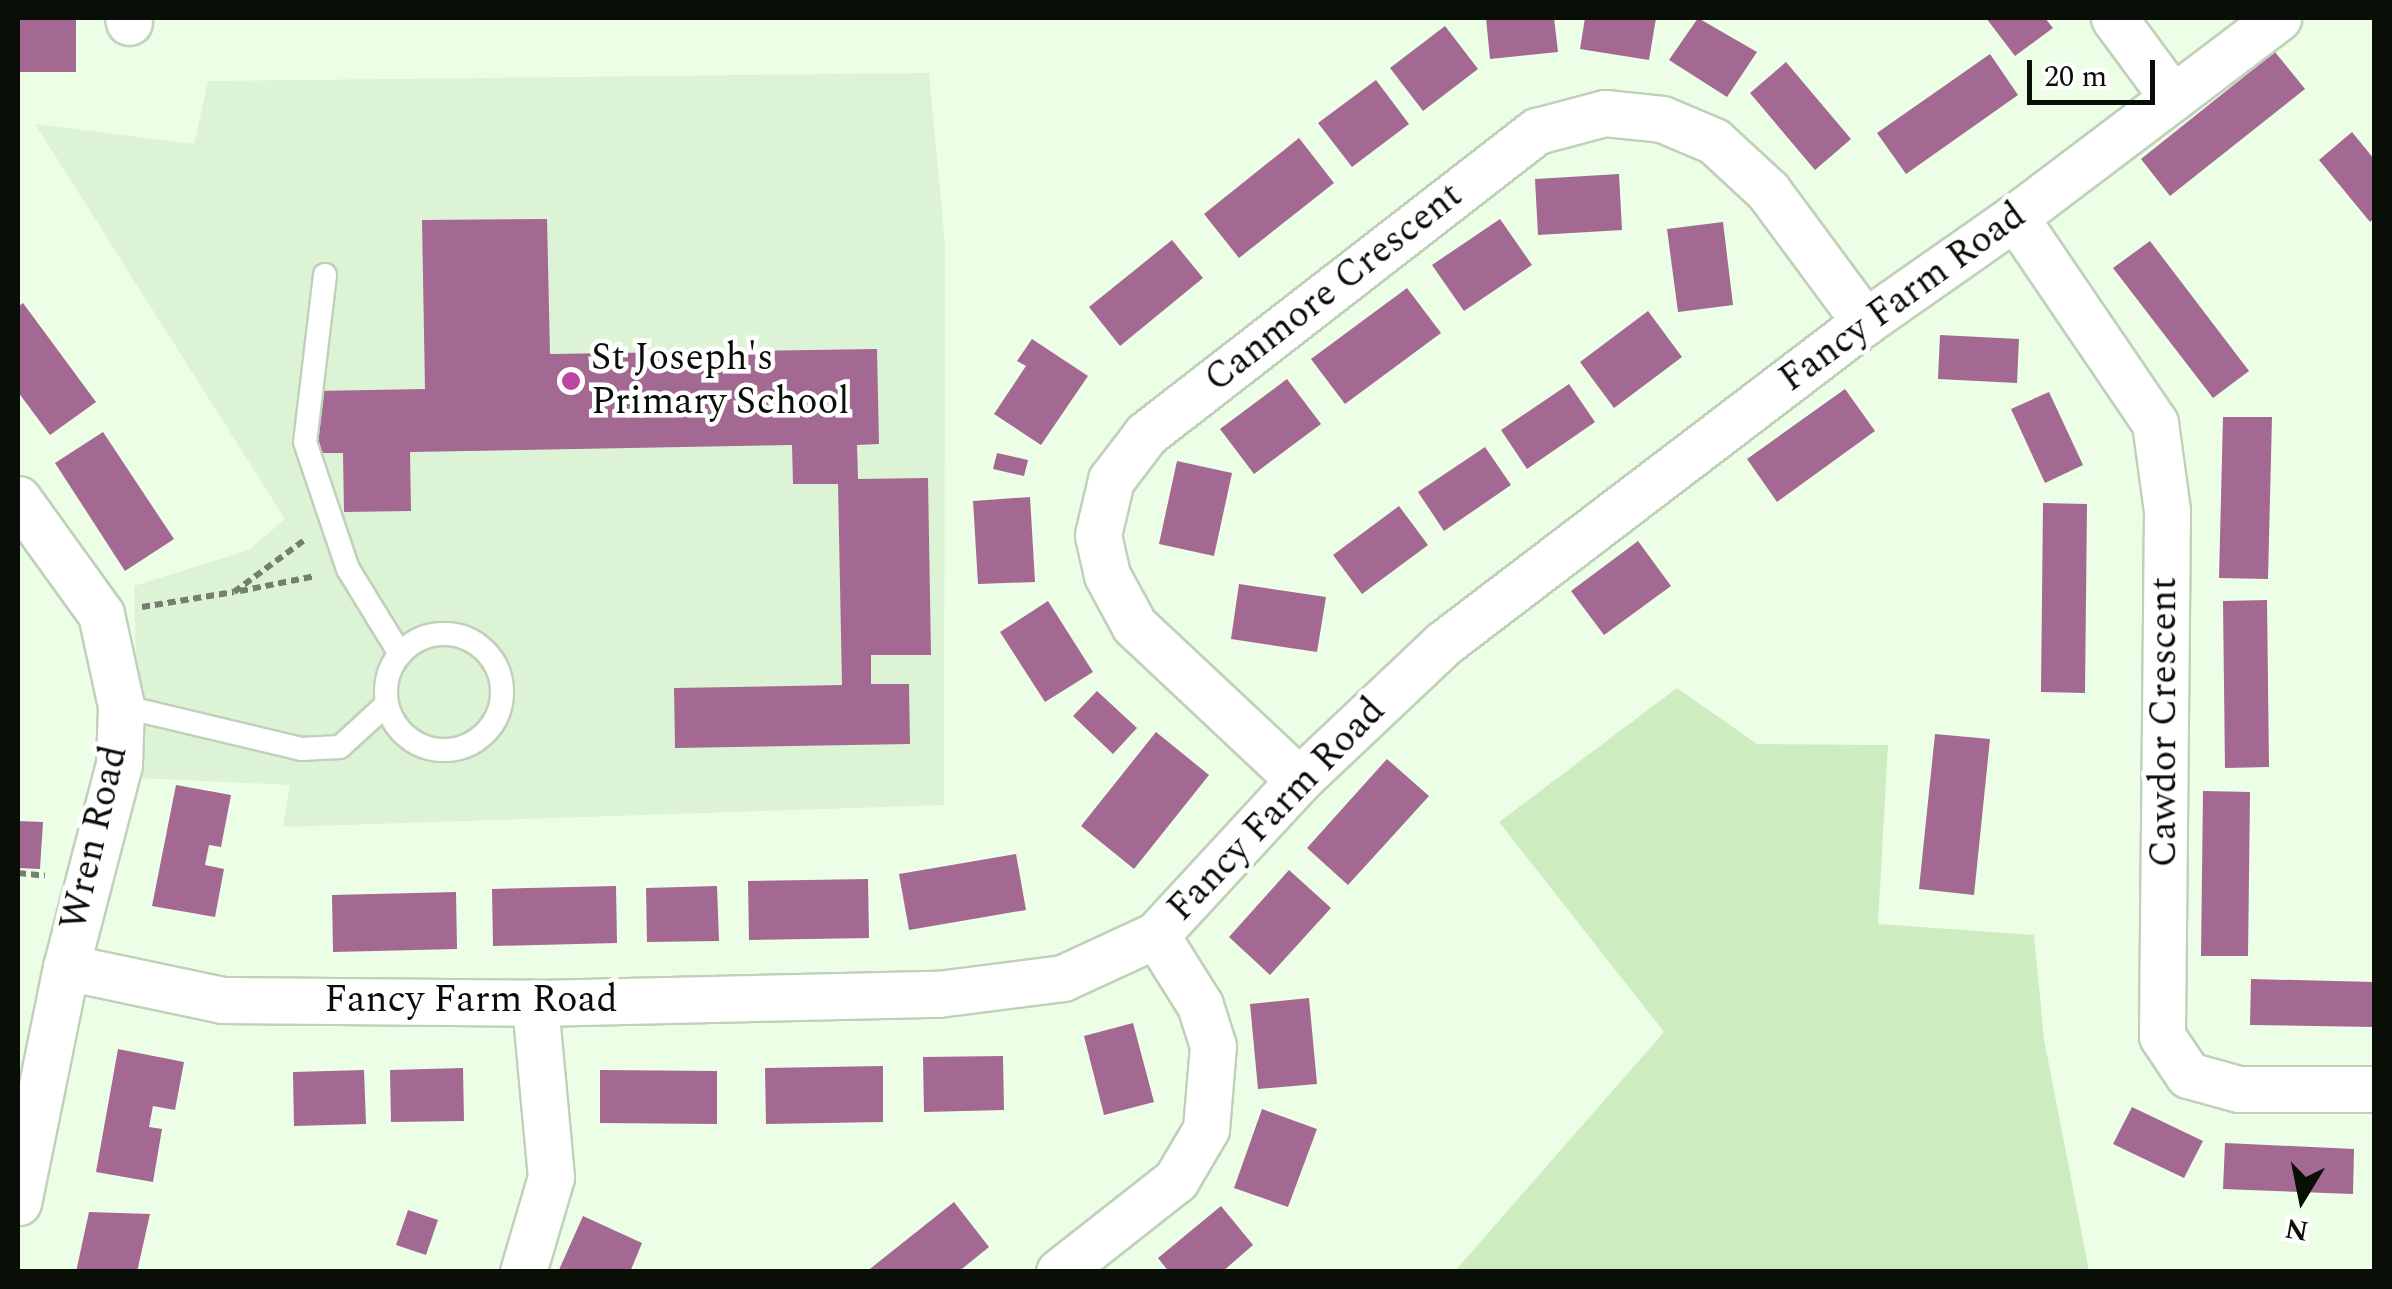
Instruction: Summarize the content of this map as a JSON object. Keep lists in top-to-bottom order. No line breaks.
{"streets":{"street":["Canmore Crescent","Fancy Farm Road","Cawdor Crescent","Wren Road"]},"crossings":[["Canmore Crescent","Fancy Farm Road"],["Fancy Farm Road","Cawdor Crescent"],["Fancy Farm Road","Wren Road"]],"places":["St Joseph's Primary School"],"scale_bar":"20 m","north":"bottom"}
